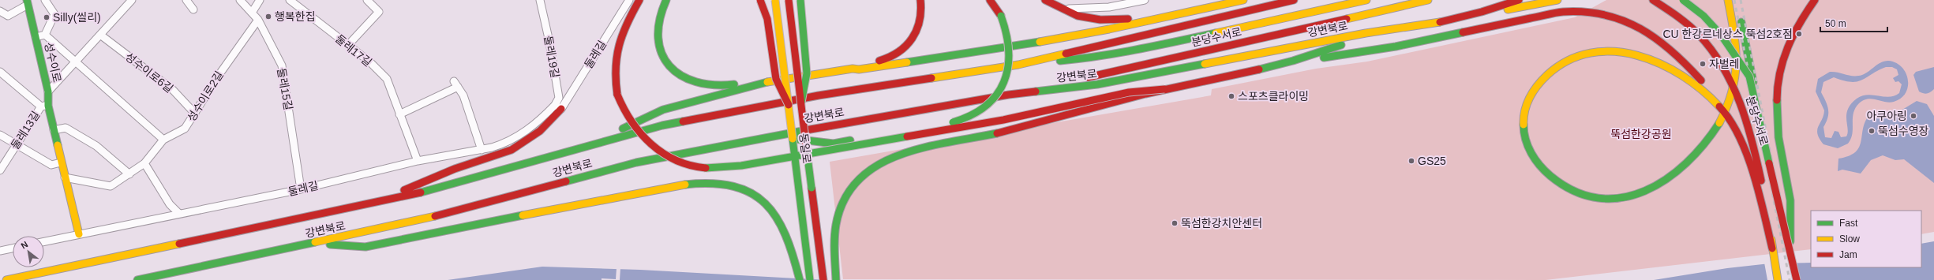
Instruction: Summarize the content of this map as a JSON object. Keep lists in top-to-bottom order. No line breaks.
{"streets":{"main road":["강변북로","분당수서로","성수이로","동일로"],"street":["둘레17길","둘레길","둘레19길","성수이로6길","둘레15길","성수이로2길","둘레13길"]},"crossings":[["강변북로","분당수서로"],["둘레17길","둘레길"],["둘레길","둘레19길"],["둘레길","성수이로"],["둘레길","둘레15길"],["성수이로","성수이로2길"],["성수이로","둘레13길"],["성수이로6길","성수이로2길"],["둘레15길","성수이로2길"]],"parks":["뚝섬한강공원"],"places":["행복한집","Silly(씰리)","CU 한강르네상스 뚝섬2호점","자벌레","스포츠클라이밍","아쿠아링","뚝섬수영장","GS25","뚝섬한강치안센터"],"legend":["Fast","Slow","Jam"],"scale_bar":"50 m","north":"top left"}
